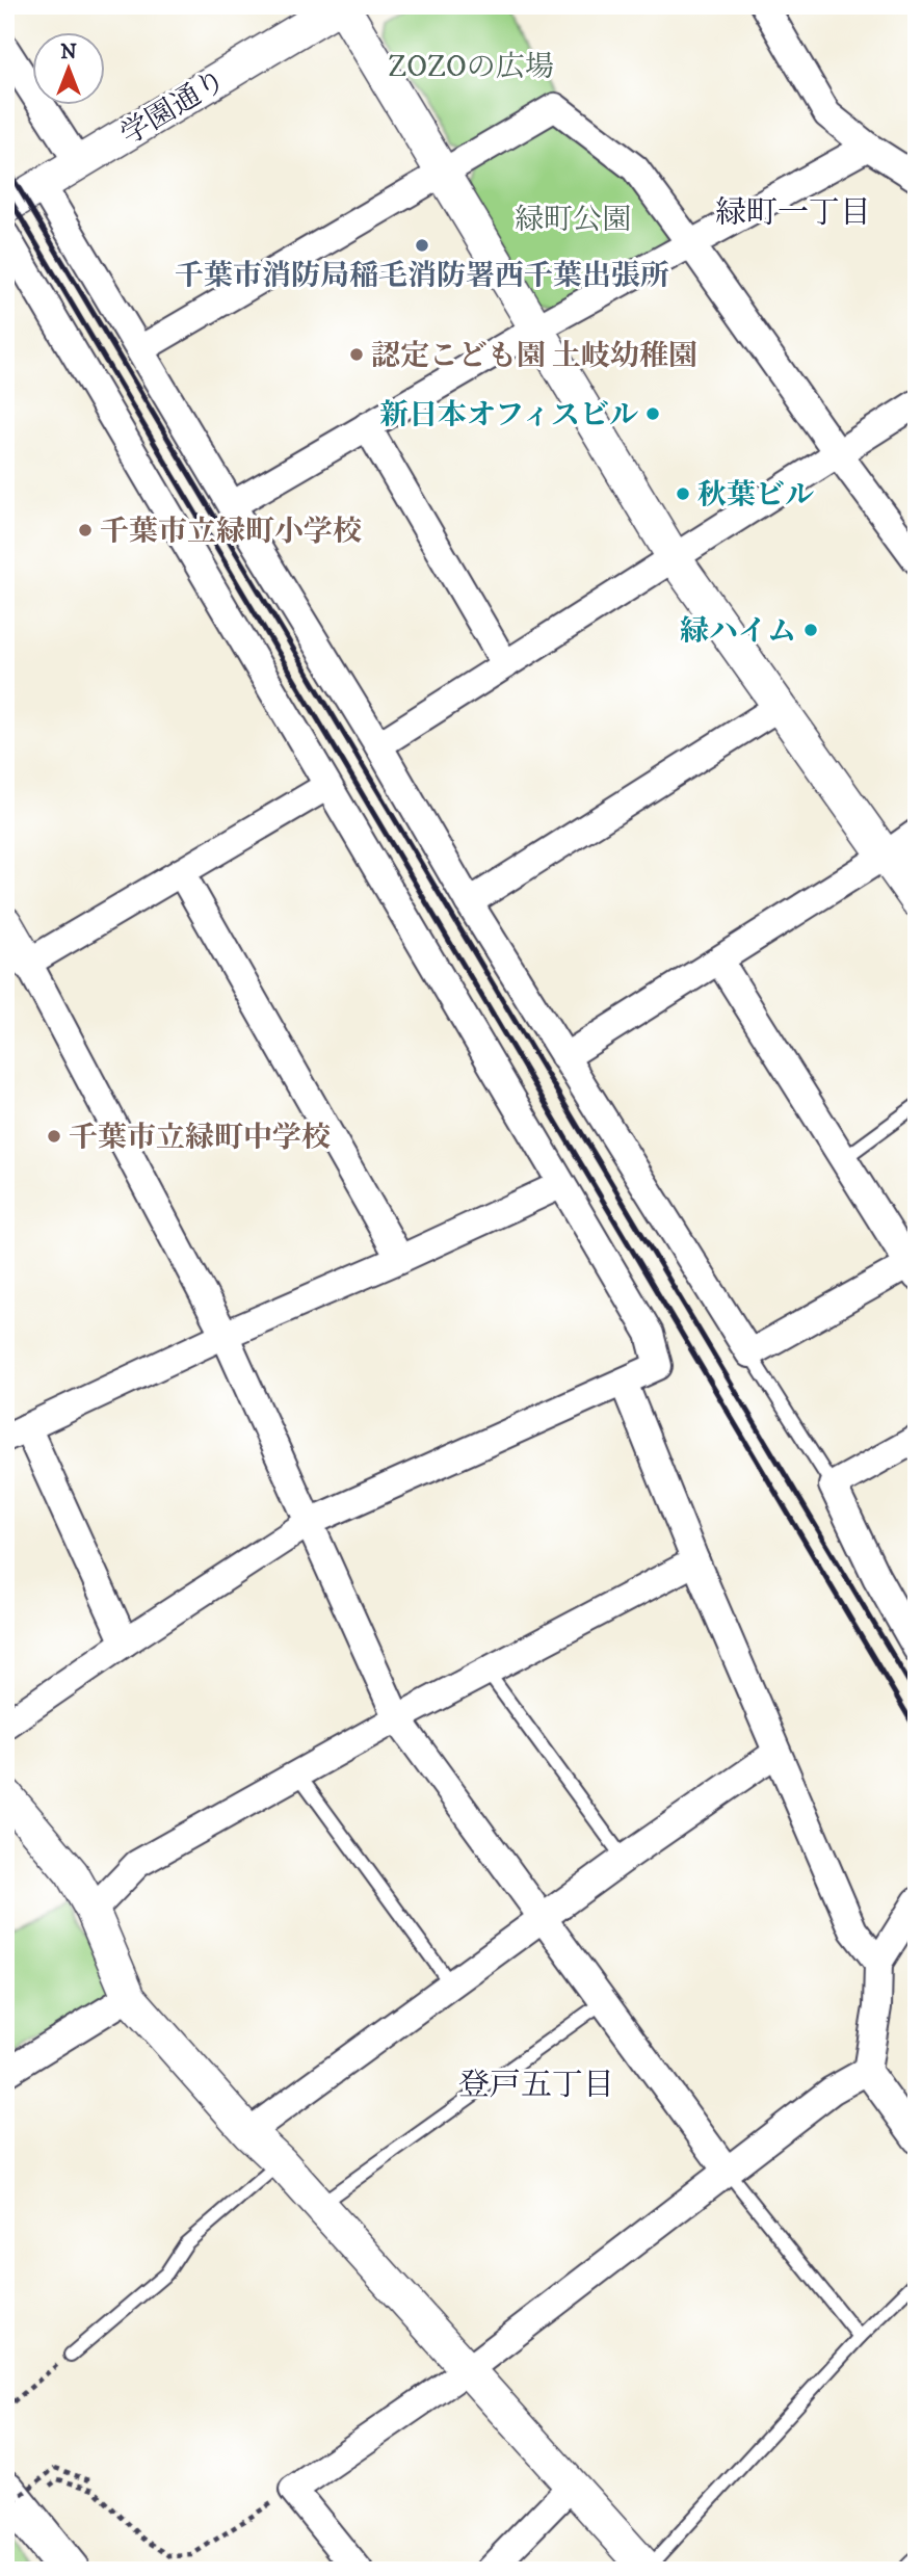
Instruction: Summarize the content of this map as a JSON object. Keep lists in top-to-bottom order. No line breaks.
{"streets":{"street":["学園通り"]},"districts":["緑町一丁目","登戸五丁目"],"parks":["ZOZOの広場","緑町公園"],"places":["千葉市消防局稲毛消防署西千葉出張所","認定こども園 土岐幼稚園","新日本オフィスビル","秋葉ビル","千葉市立緑町小学校","緑ハイム","千葉市立緑町中学校"],"north":"top"}
